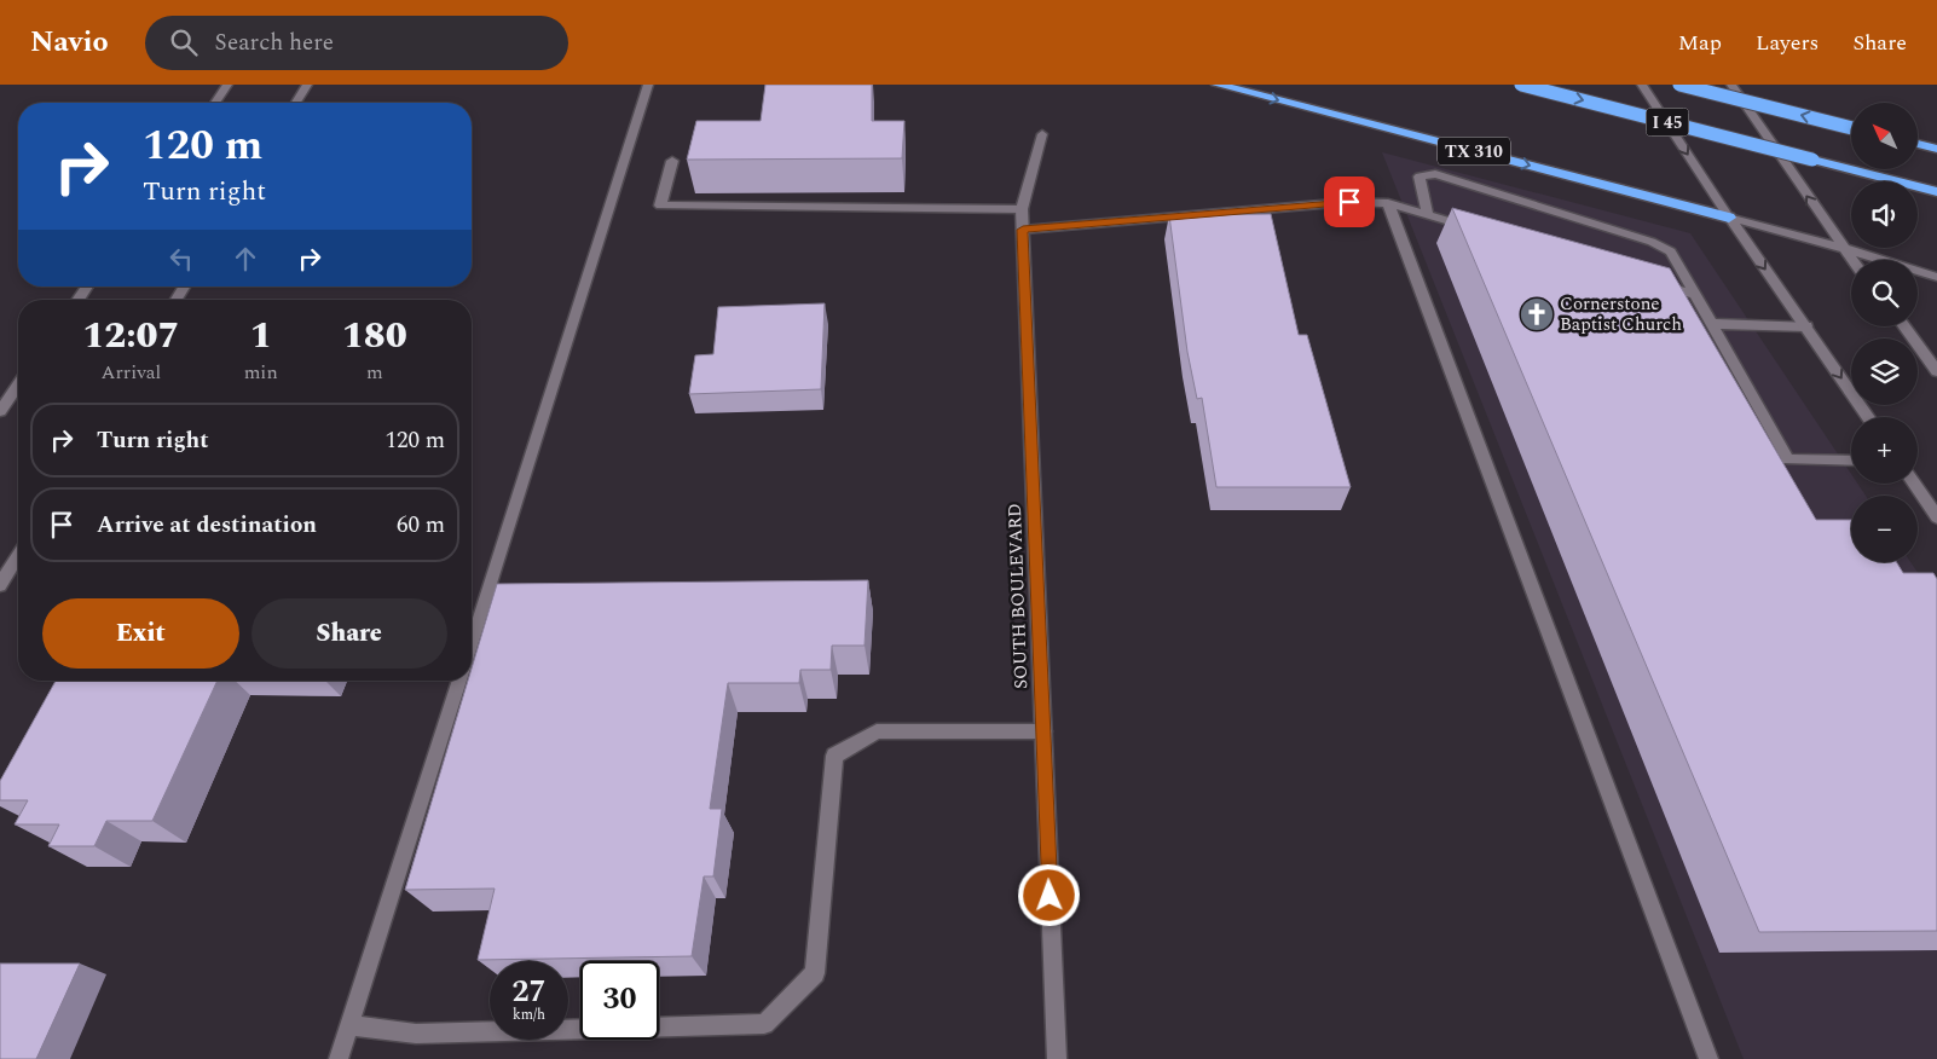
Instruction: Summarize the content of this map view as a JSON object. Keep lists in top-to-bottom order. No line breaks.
{"streets":{"highway":["I 45","TX 310"],"street":["SOUTH BOULEVARD"]},"places":{"church":["Cornerstone Baptist Church"]},"north":"top left","page":{"header":"Navio","search":"Search here","nav":["Map","Layers","Share"],"map_buttons":["+","−"],"turn":["120 m","Turn right"],"eta":["12:07","Arrival","1","min","180","m"],"list":[{"name":"Turn right","value":"120 m"},{"name":"Arrive at destination","value":"60 m"}],"buttons":["Exit","Share"],"speed":"27 km/h","limit":"30"}}
